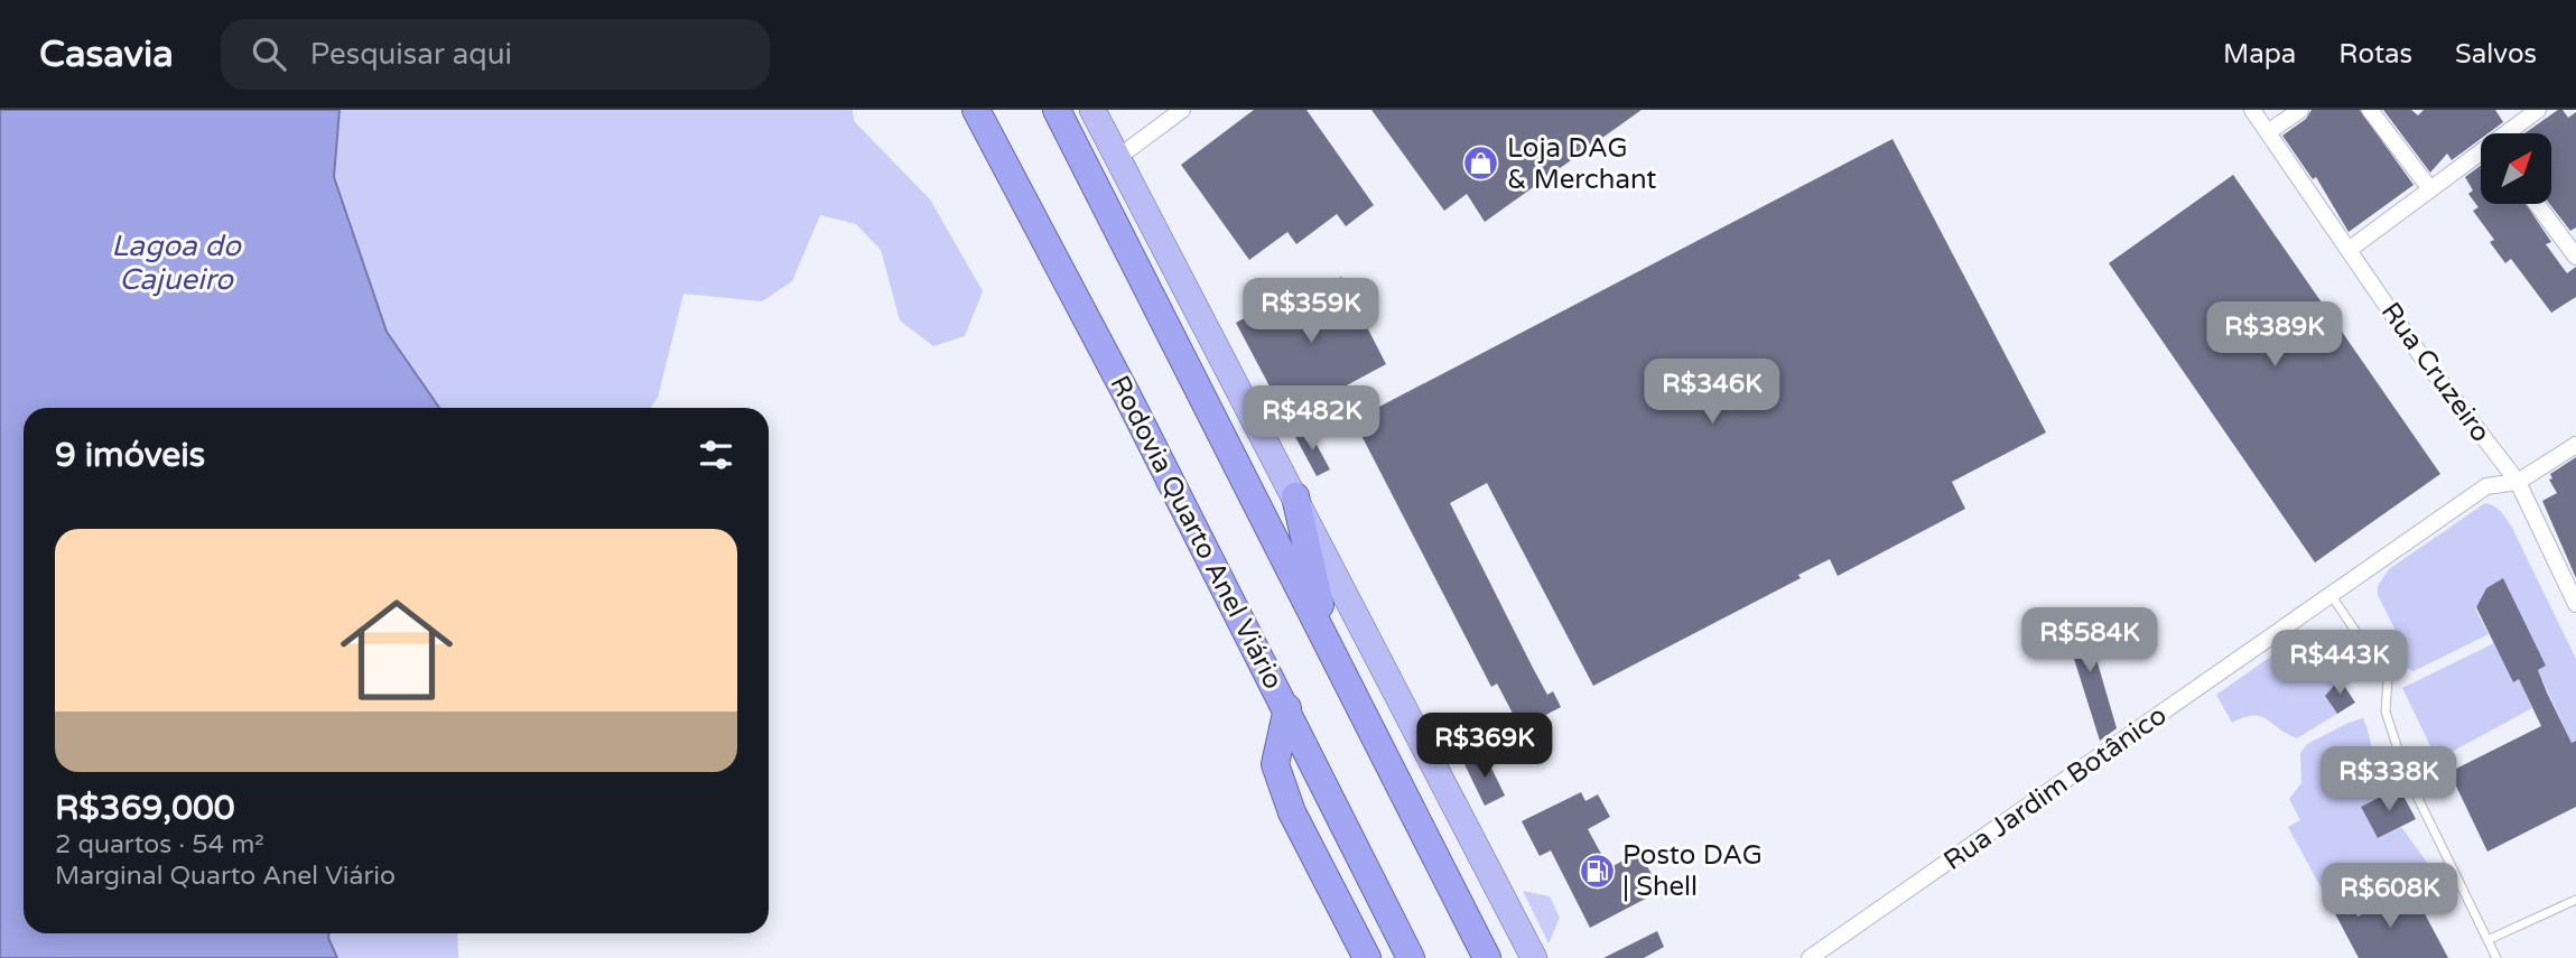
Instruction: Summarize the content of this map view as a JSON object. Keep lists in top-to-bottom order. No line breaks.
{"streets":{"highway":["Rodovia Quarto Anel Viário"],"street":["Rua Cruzeiro","Rua Jardim Botânico"]},"crossings":[["Rua Cruzeiro","Rua Jardim Botânico"]],"water":["Lagoa do Cajueiro"],"places":{"shop":["Loja DAG & Merchant"],"fuel station":["Posto DAG | Shell"]},"north":"top right","page":{"header":"Casavia","search":"Pesquisar aqui","nav":["Mapa","Rotas","Salvos"],"price":["R$359K","R$389K","R$346K","R$482K","R$584K","R$443K","R$369K","R$338K","R$608K"],"heading":"9 imóveis","list":[{"name":"R$369,000","note":"2 quartos · 54 m² · Marginal Quarto Anel Viário"}]}}
